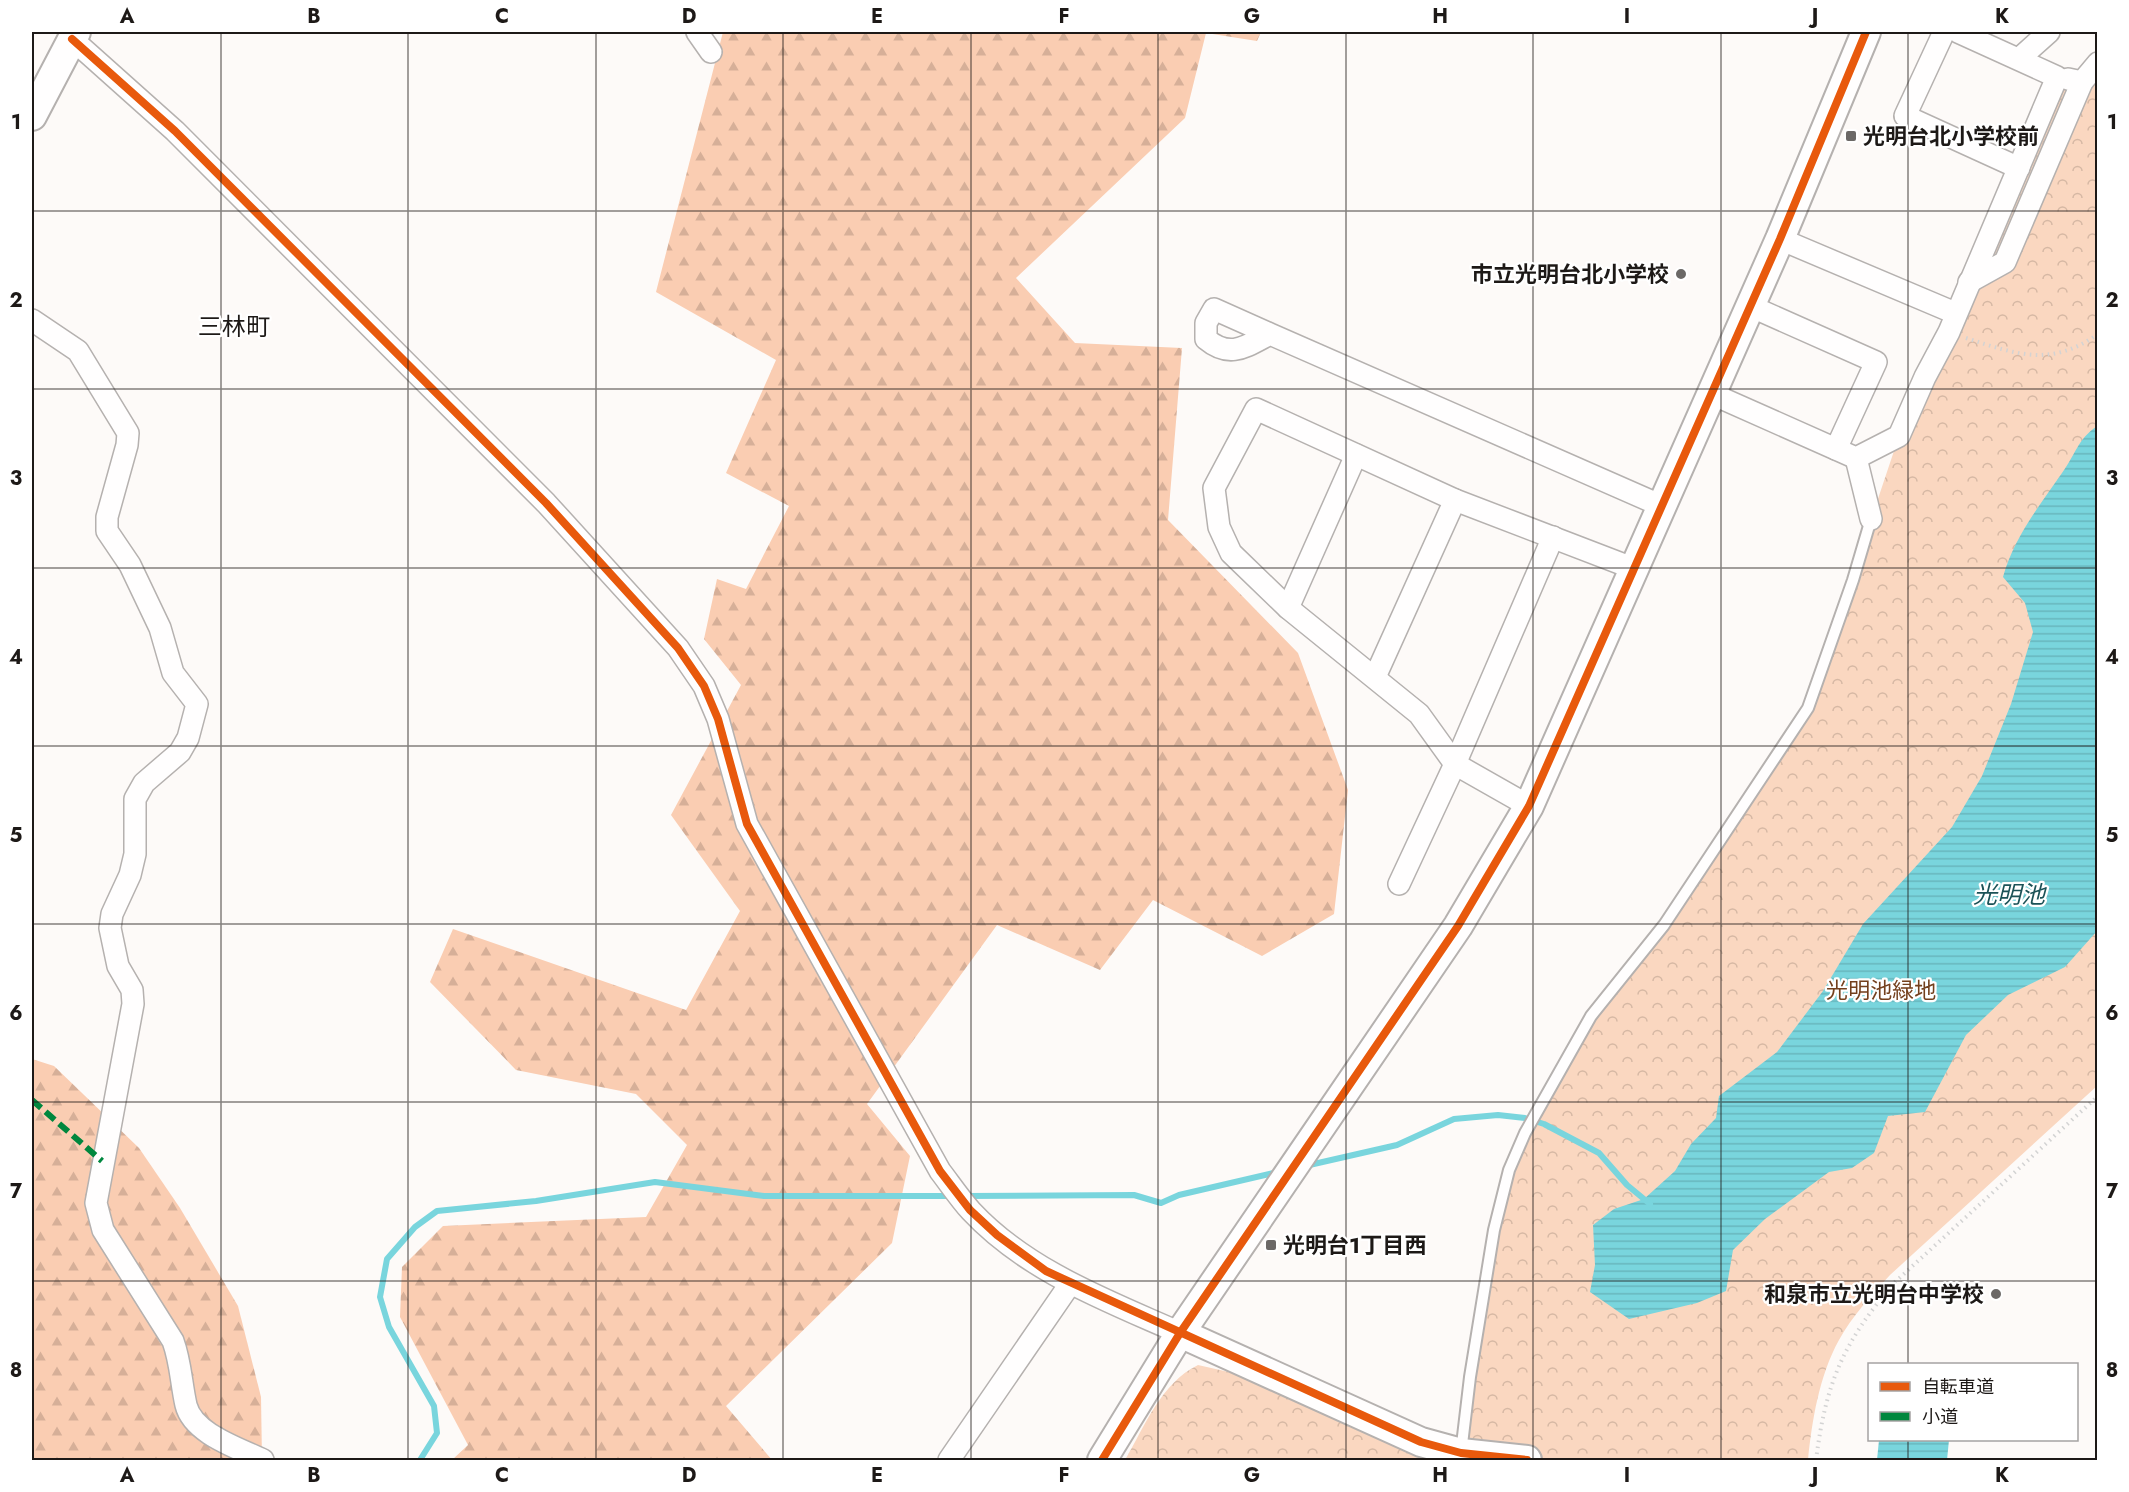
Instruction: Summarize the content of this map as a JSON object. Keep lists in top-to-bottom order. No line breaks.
{"districts":["三林町"],"water":["光明池"],"parks":["光明池緑地"],"places":{"transit":["光明台北小学校前","光明台1丁目西"],"other":["市立光明台北小学校","和泉市立光明台中学校"]},"legend":["自転車道","小道"],"grid":{"columns":["A","B","C","D","E","F","G","H","I","J","K"],"rows":["1","2","3","4","5","6","7","8"]}}
